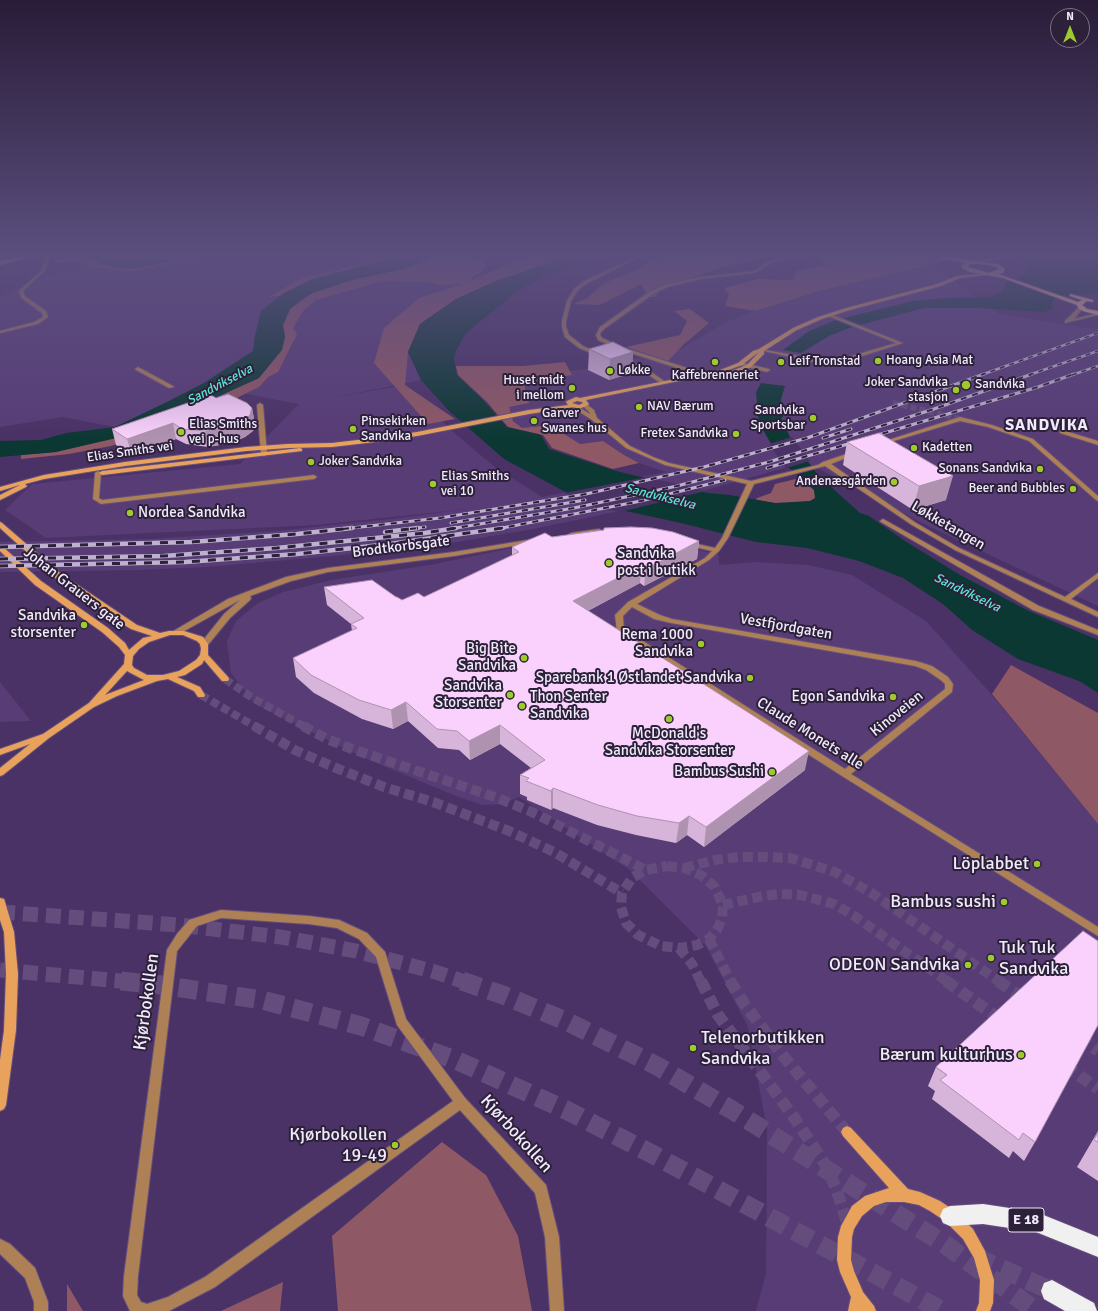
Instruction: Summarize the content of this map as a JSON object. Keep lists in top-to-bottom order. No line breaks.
{"streets":{"highway":["E 18"],"main road":["Elias Smiths vei","Johan Grauers gate"],"street":["Løkketangen","Brodtkorbsgate","Vestfjordgaten","Kinoveien","Claude Monets alle","Kjørbokollen"]},"crossings":[["Brodtkorbsgate","Johan Grauers gate"],["Vestfjordgaten","Kinoveien"],["Vestfjordgaten","Claude Monets alle"],["Kinoveien","Claude Monets alle"]],"districts":["SANDVIKA"],"water":["Sandvikselva"],"places":["Hoang Asia Mat","Kaffebrenneriet","Leif Tronstad","Løkke","Sandvika","Huset midt i mellom","Joker Sandvika stasjon","NAV Bærum","Sandvika Sportsbar","Garver Swanes hus","Pinsekirken Sandvika","Elias Smiths vei p-hus","Fretex Sandvika","Kadetten","Joker Sandvika","Sonans Sandvika","Andenæsgården","Elias Smiths vei 10","Beer and Bubbles","Nordea Sandvika","Sandvika post i butikk","Sandvika storsenter","Rema 1000 Sandvika","Big Bite Sandvika","Sparebank 1 Østlandet Sandvika","Sandvika Storsenter","Egon Sandvika","Thon Senter Sandvika","McDonald's Sandvika Storsenter","Bambus Sushi","Löplabbet","Bambus sushi","Tuk Tuk Sandvika","ODEON Sandvika","Telenorbutikken Sandvika","Bærum kulturhus","Kjørbokollen 19-49"],"north":"top"}
